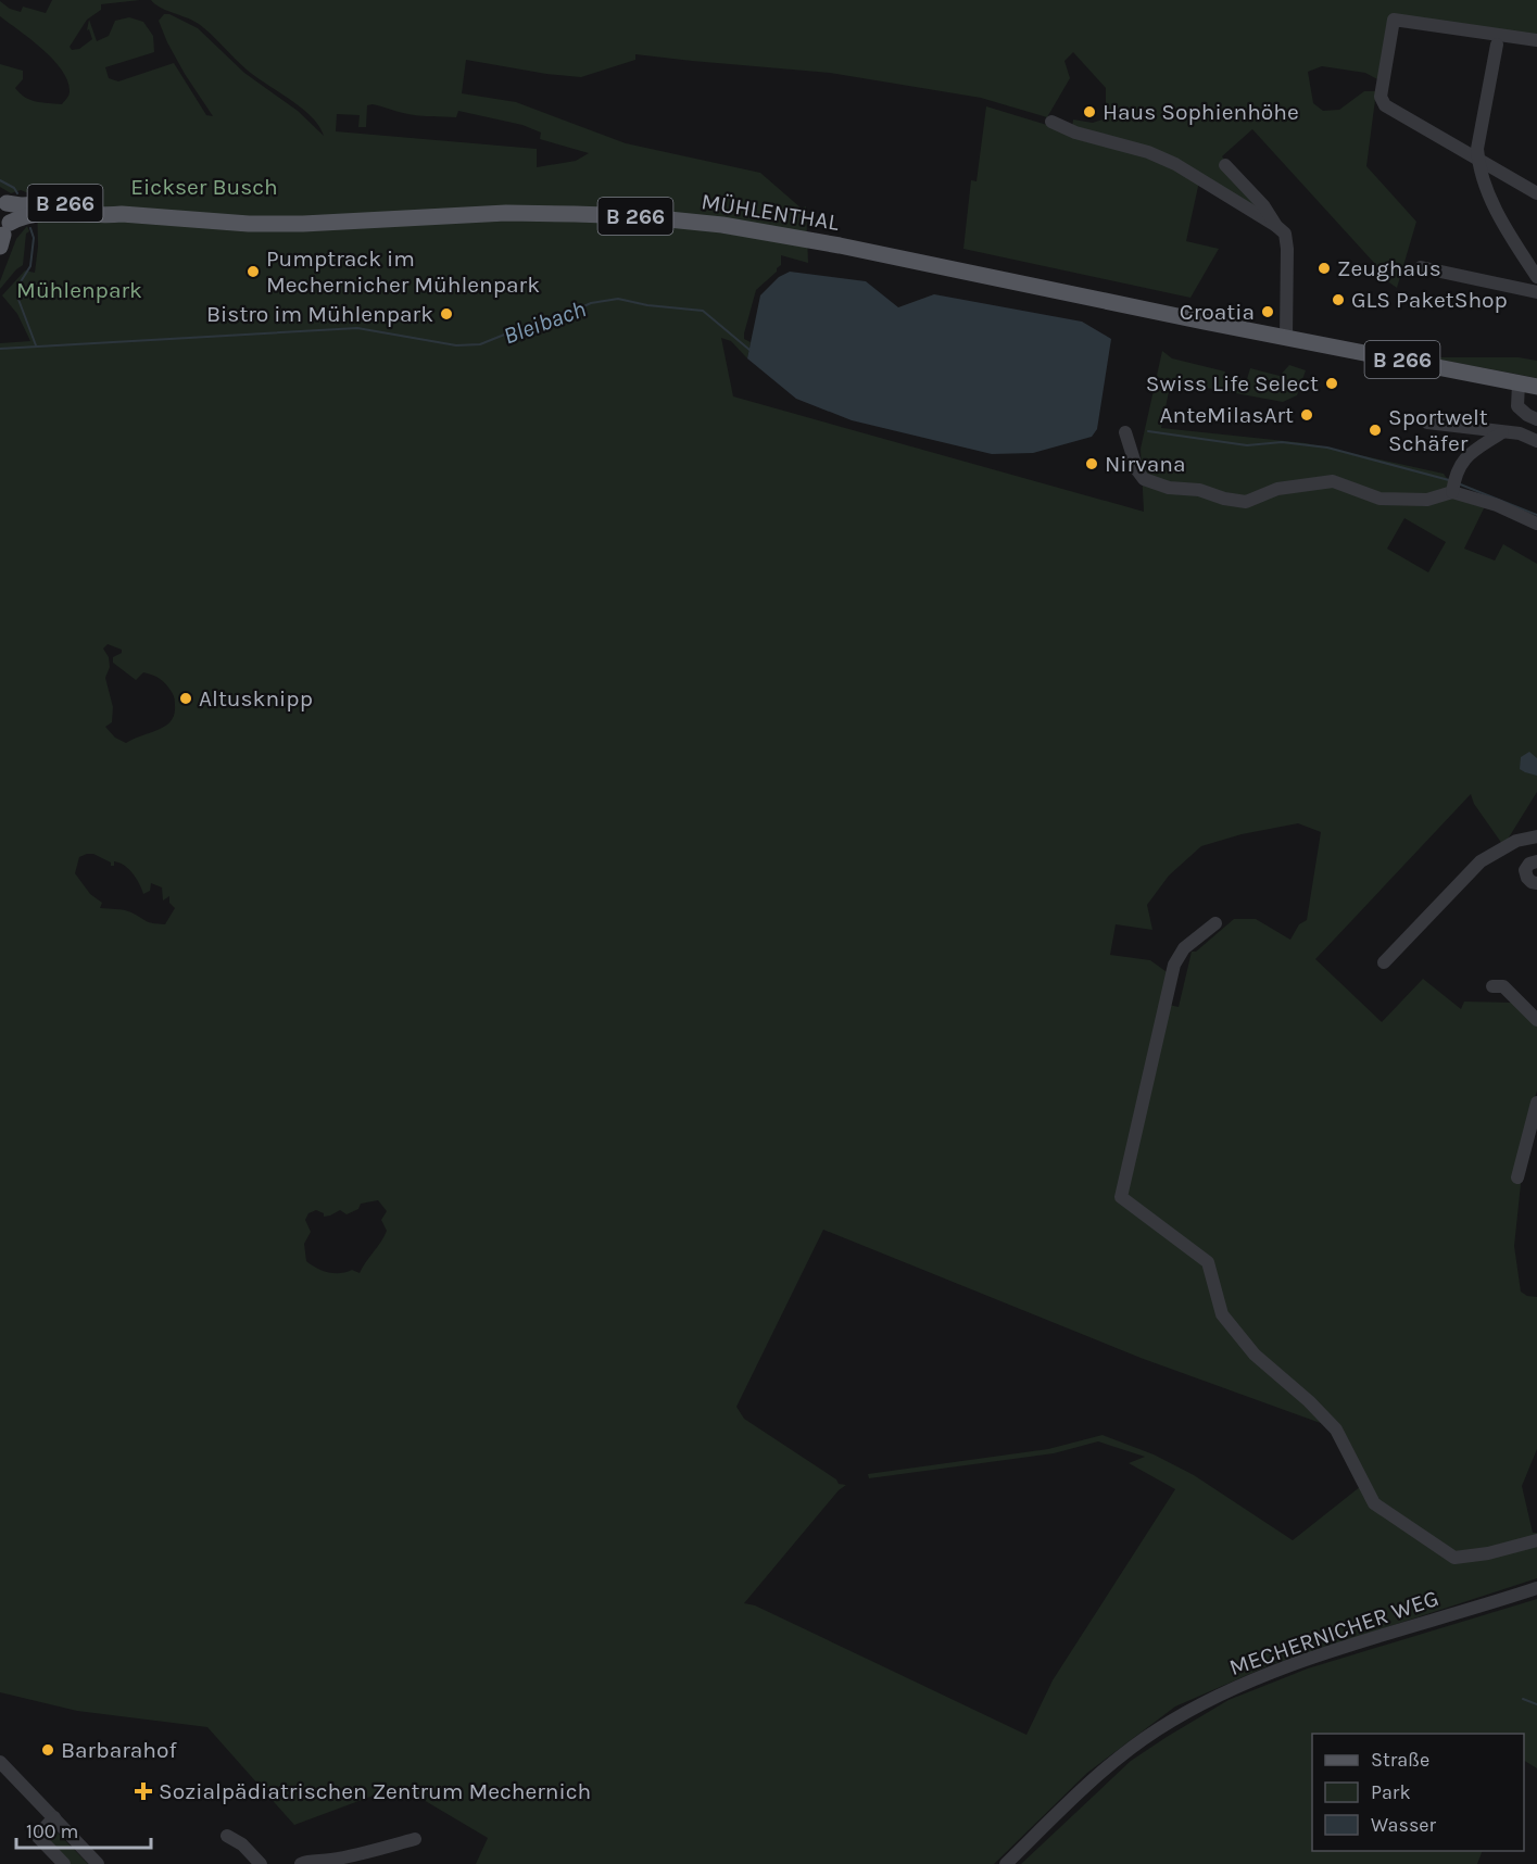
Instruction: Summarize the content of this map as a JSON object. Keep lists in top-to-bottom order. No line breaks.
{"streets":{"main road":["B 266","MÜHLENTHAL"],"street":["MECHERNICHER WEG"]},"crossings":[["B 266","MÜHLENTHAL"]],"water":["Bleibach"],"parks":["Eickser Busch","Mühlenpark"],"places":{"other":["Haus Sophienhöhe","Zeughaus","Pumptrack im Mechernicher Mühlenpark","GLS PaketShop","Croatia","Bistro im Mühlenpark","Swiss Life Select","AnteMilasArt","Sportwelt Schäfer","Nirvana","Altusknipp","Barbarahof"],"health":["Sozialpädiatrischen Zentrum Mechernich"]},"legend":["Straße","Park","Wasser"],"scale_bar":"100 m"}
